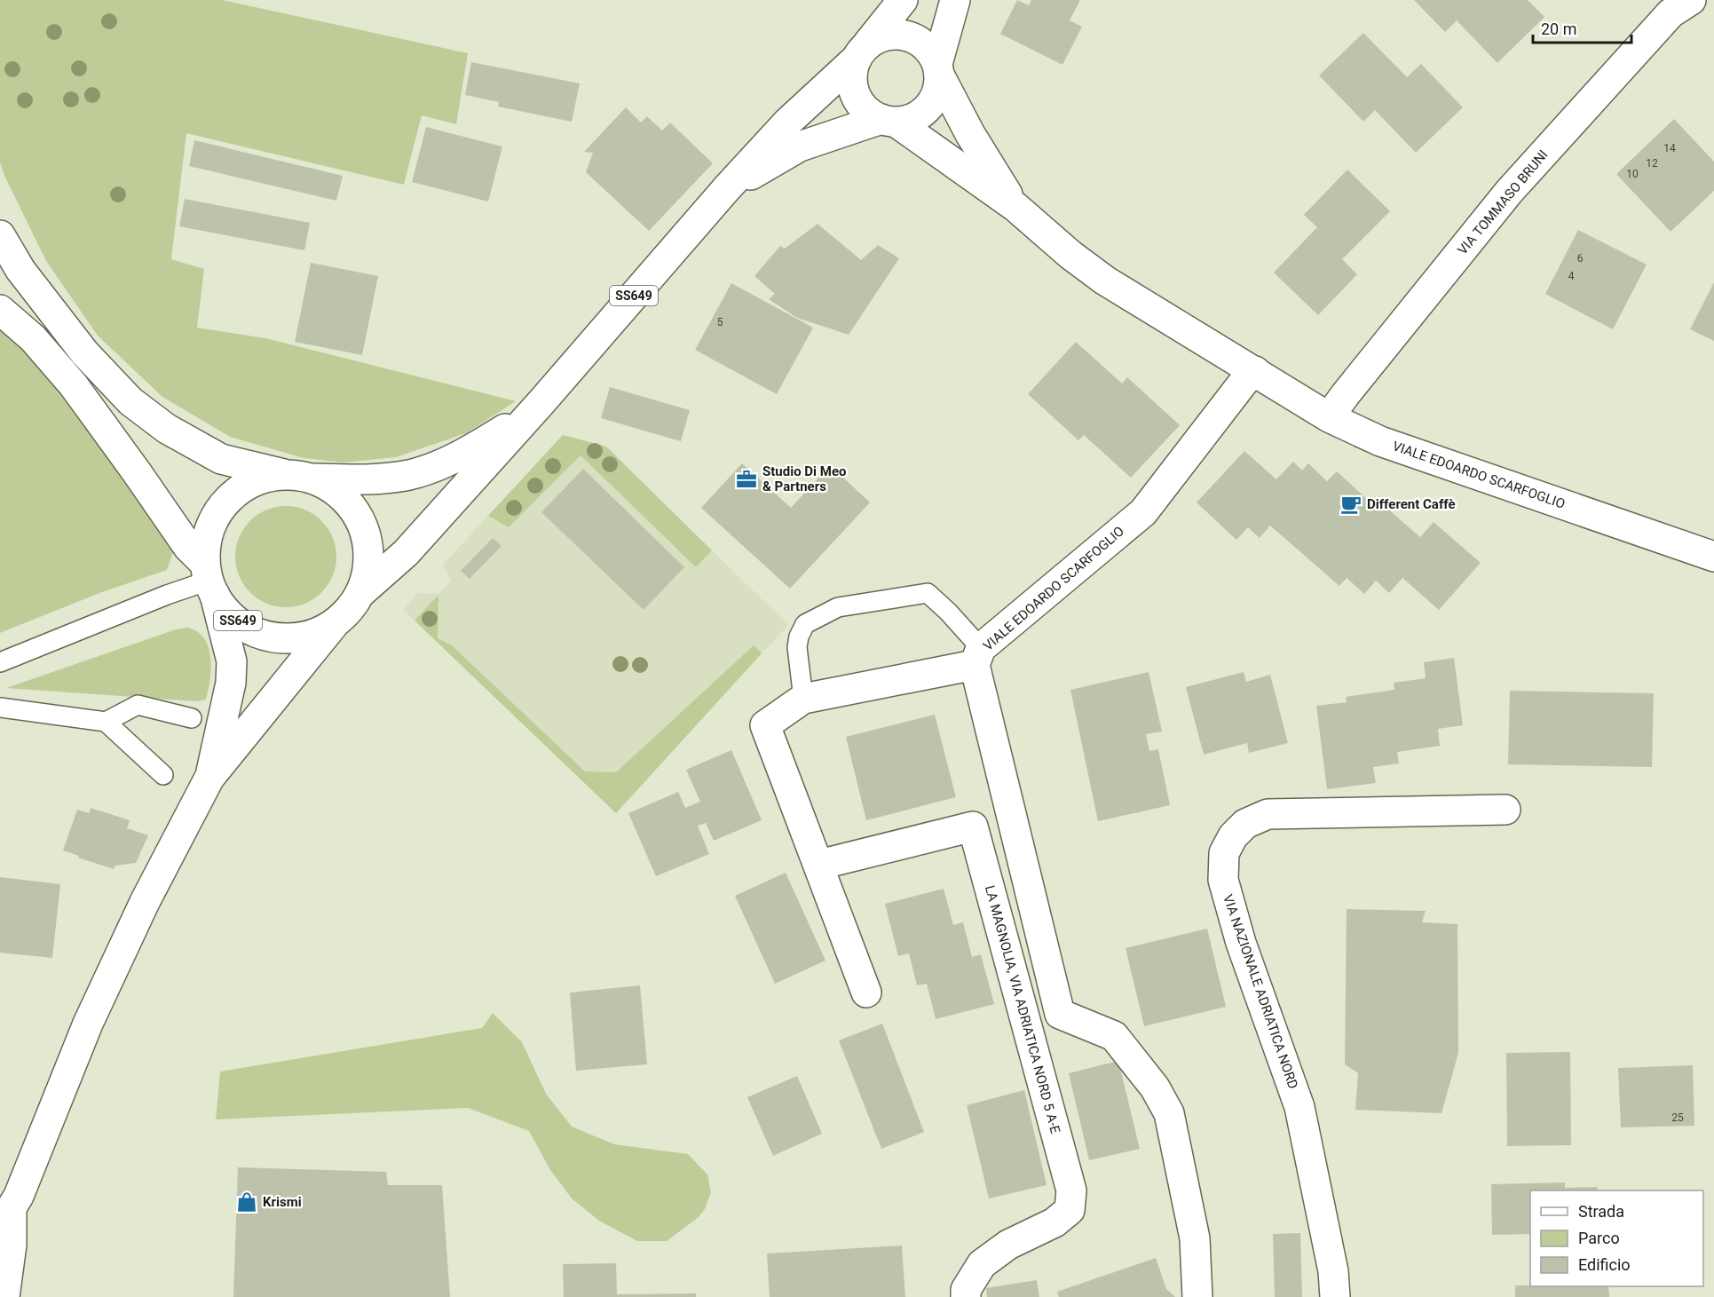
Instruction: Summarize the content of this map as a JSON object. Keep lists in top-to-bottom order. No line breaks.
{"streets":{"street":["VIA TOMMASO BRUNI","SS649","VIALE EDOARDO SCARFOGLIO","VIA NAZIONALE ADRIATICA NORD","LA MAGNOLIA, VIA ADRIATICA NORD 5 A-E"]},"crossings":[["VIA TOMMASO BRUNI","VIALE EDOARDO SCARFOGLIO"],["SS649","VIALE EDOARDO SCARFOGLIO"],["VIALE EDOARDO SCARFOGLIO","LA MAGNOLIA, VIA ADRIATICA NORD 5 A-E"]],"places":{"office":["Studio Di Meo & Partners"],"cafe":["Different Caffè"],"shop":["Krismi"]},"house_numbers":["14","12","10","6","4","5","25"],"legend":["Strada","Parco","Edificio"],"scale_bar":"20 m"}
